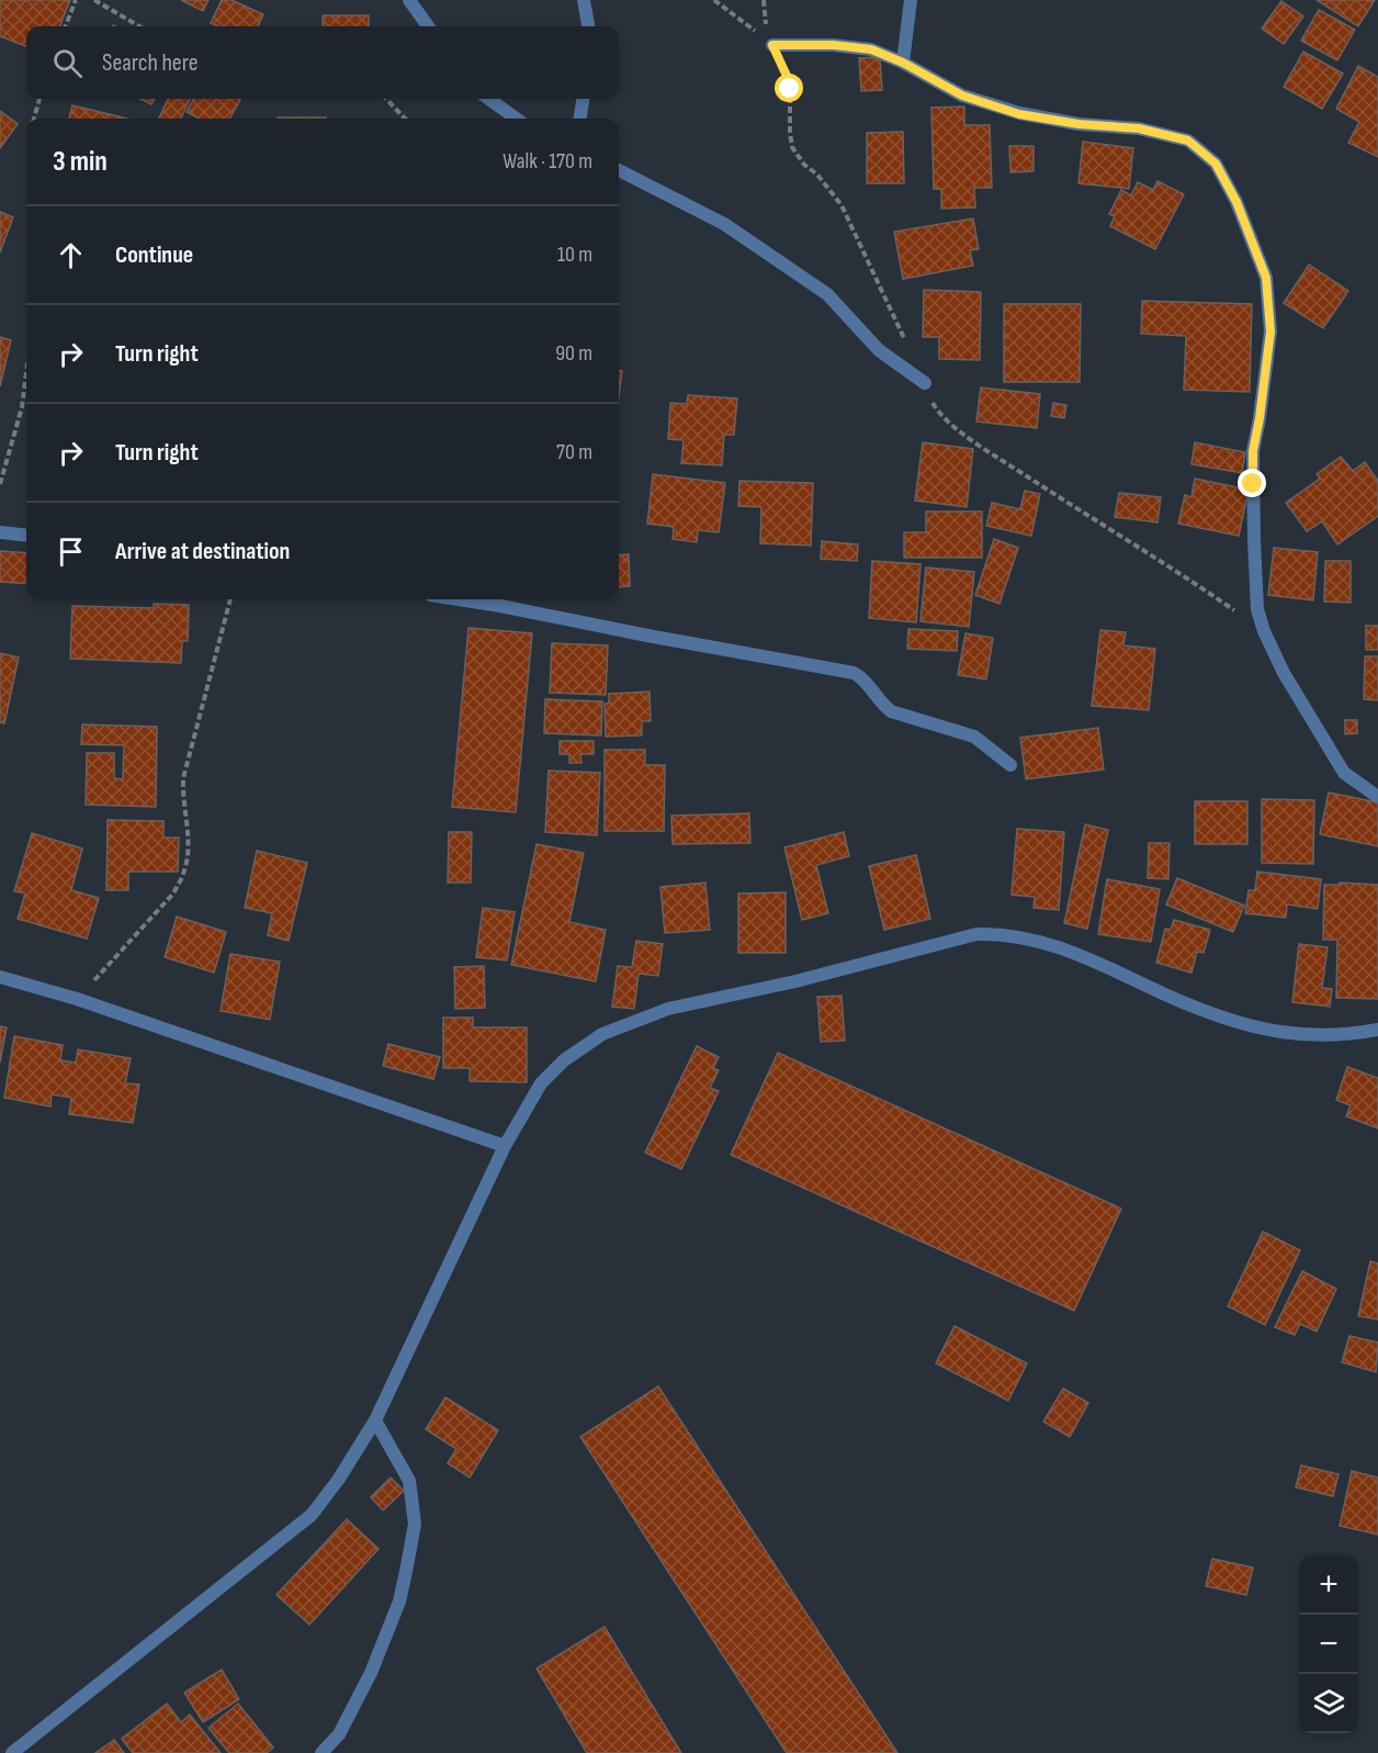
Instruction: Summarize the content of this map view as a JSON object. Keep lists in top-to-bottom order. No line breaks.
{"page":{"search":"Search here","heading":["3 min","Walk · 170 m"],"list":[["Continue","10 m"],["Turn right","90 m"],["Turn right","70 m"],"Arrive at destination"],"map_buttons":["+","−"]}}
